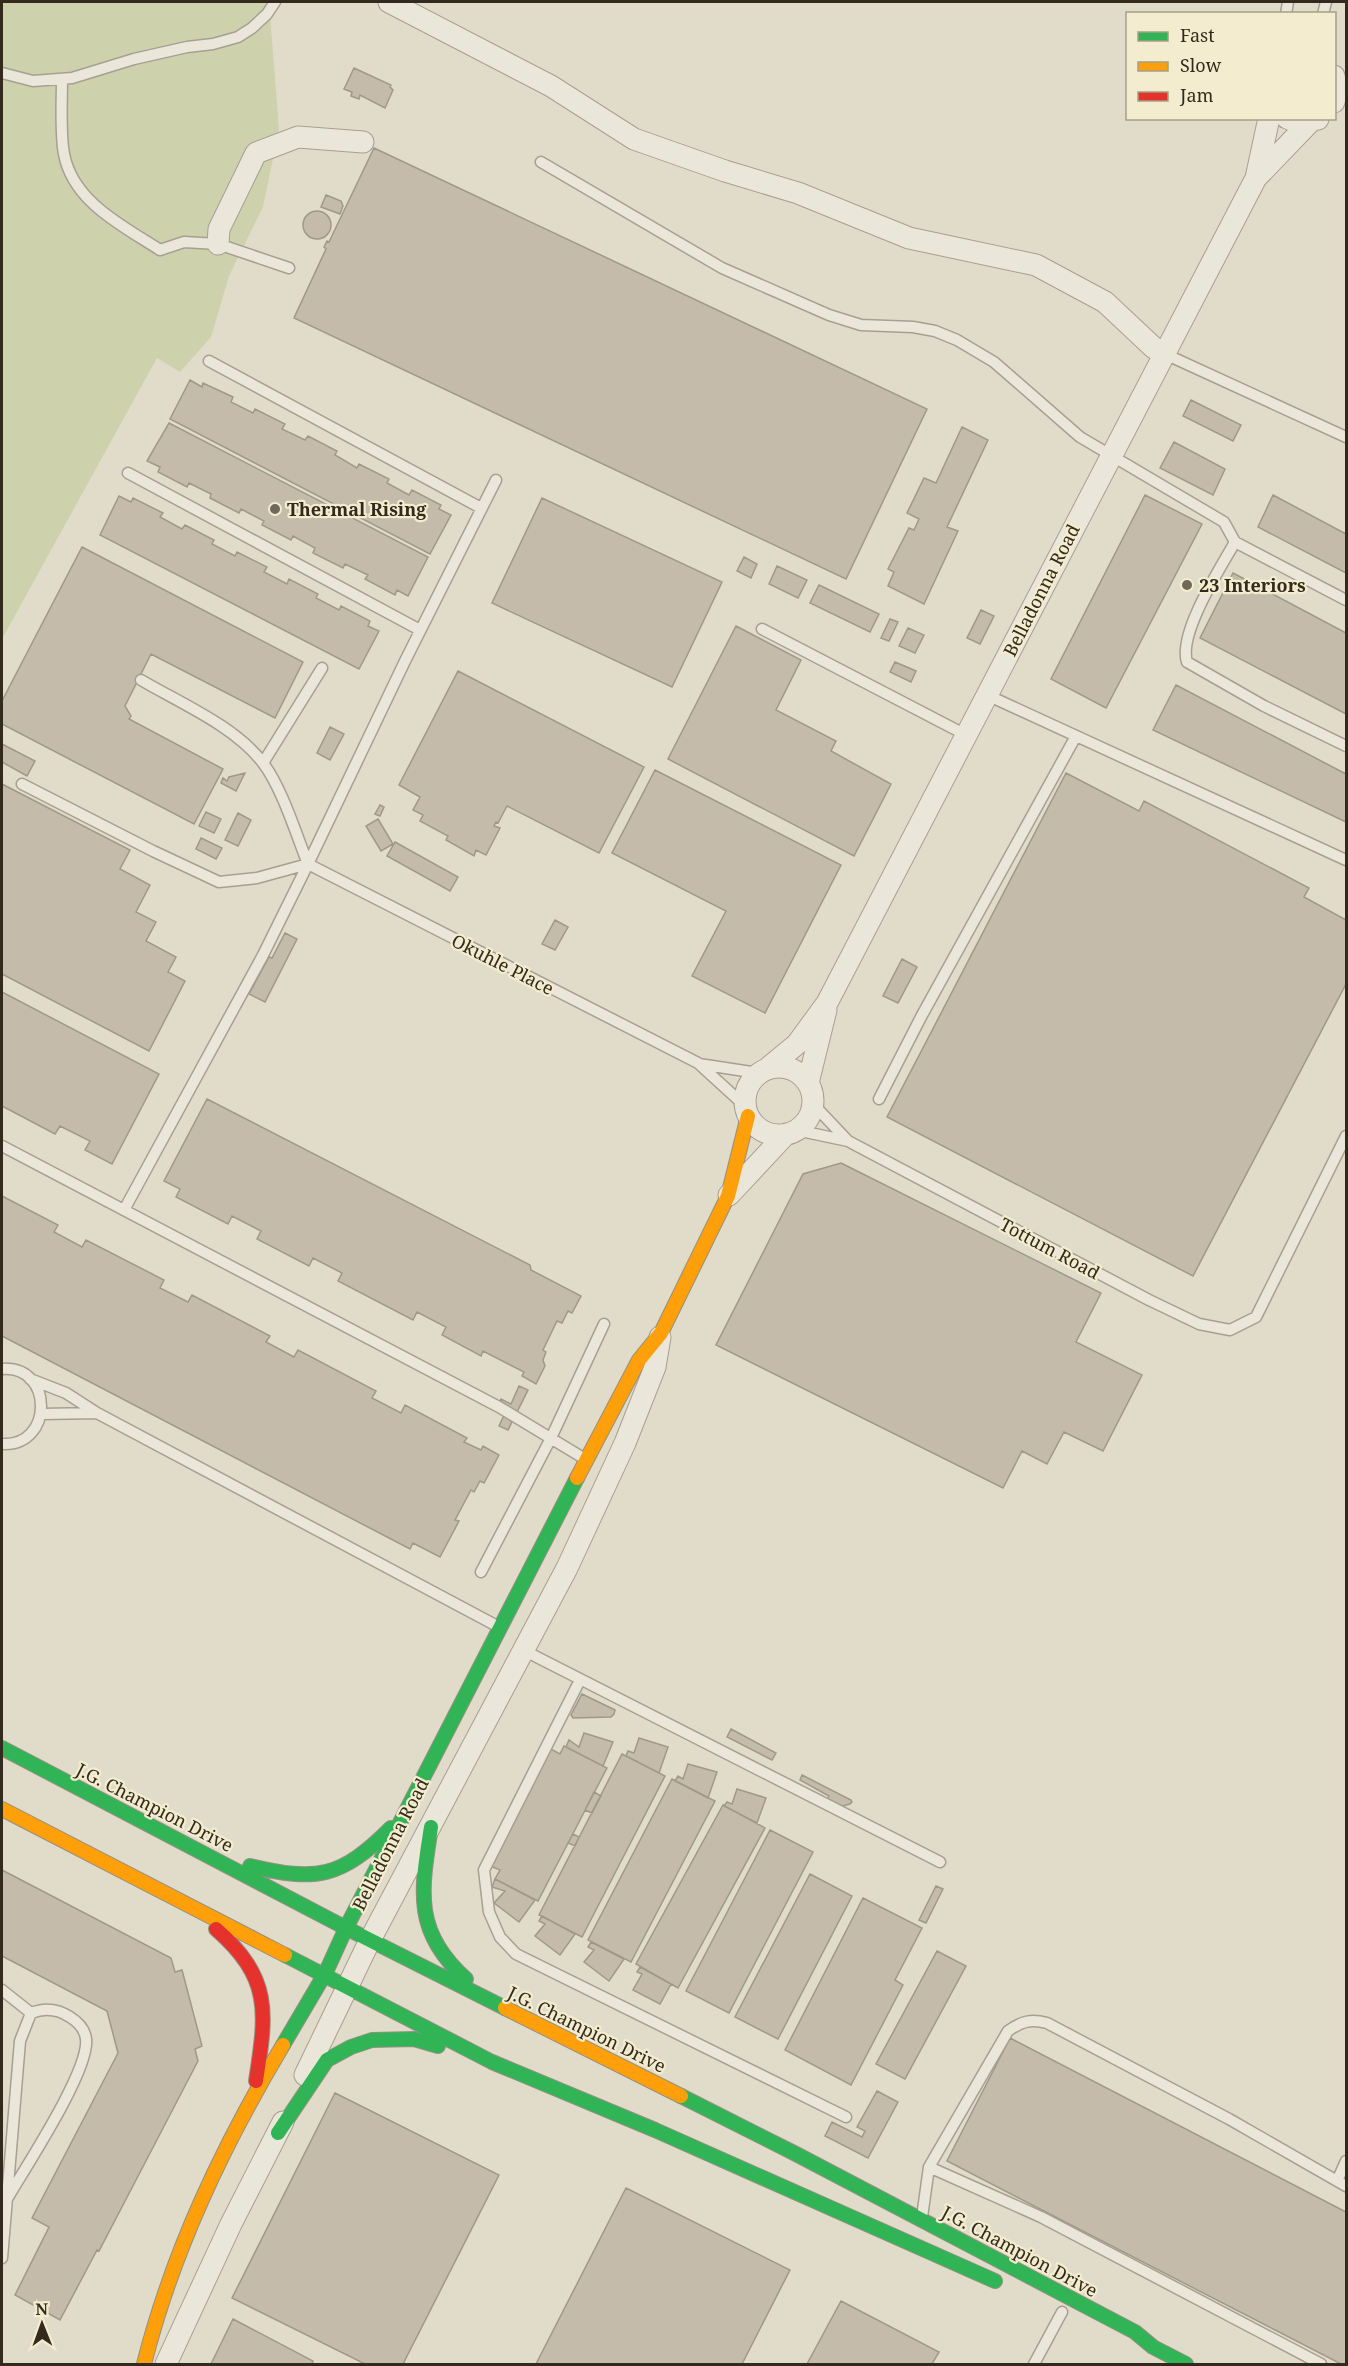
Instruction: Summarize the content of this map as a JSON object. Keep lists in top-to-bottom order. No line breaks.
{"streets":{"street":["Belladonna Road","J.G. Champion Drive"],"lane":["Okuhle Place","Tottum Road"]},"crossings":[["Belladonna Road","Okuhle Place"],["Belladonna Road","Tottum Road"],["Belladonna Road","J.G. Champion Drive"],["Okuhle Place","Tottum Road"]],"places":["Thermal Rising","23 Interiors"],"legend":["Fast","Slow","Jam"],"north":"top"}
